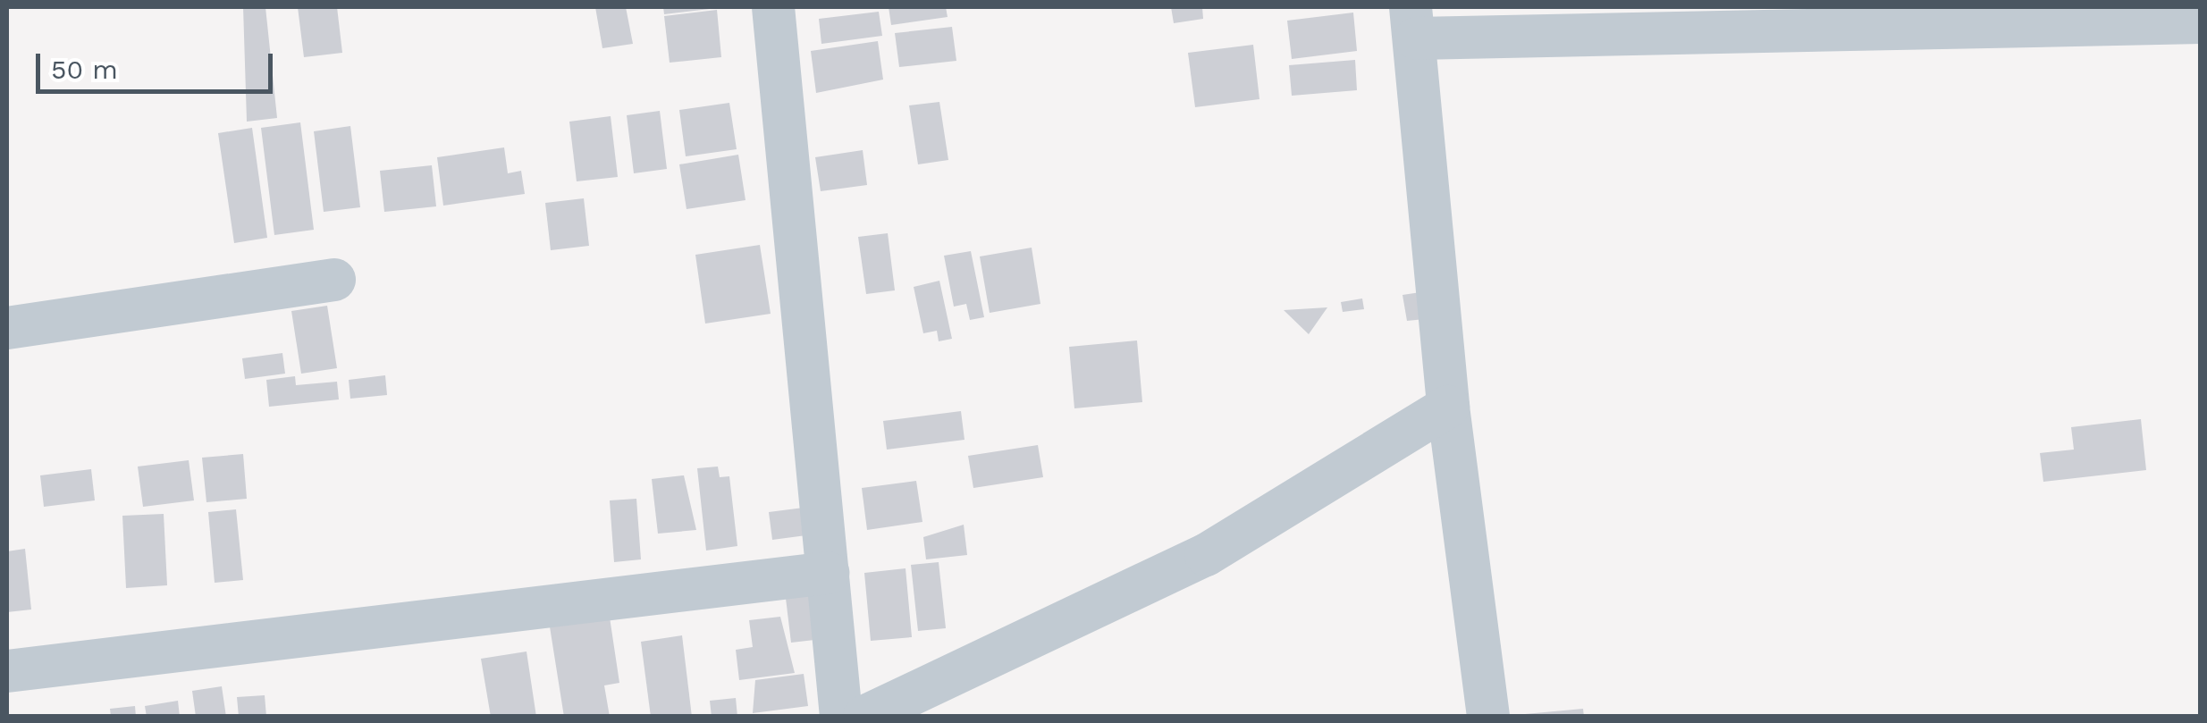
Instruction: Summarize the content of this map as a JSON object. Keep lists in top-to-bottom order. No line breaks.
{"scale_bar":"50 m"}
